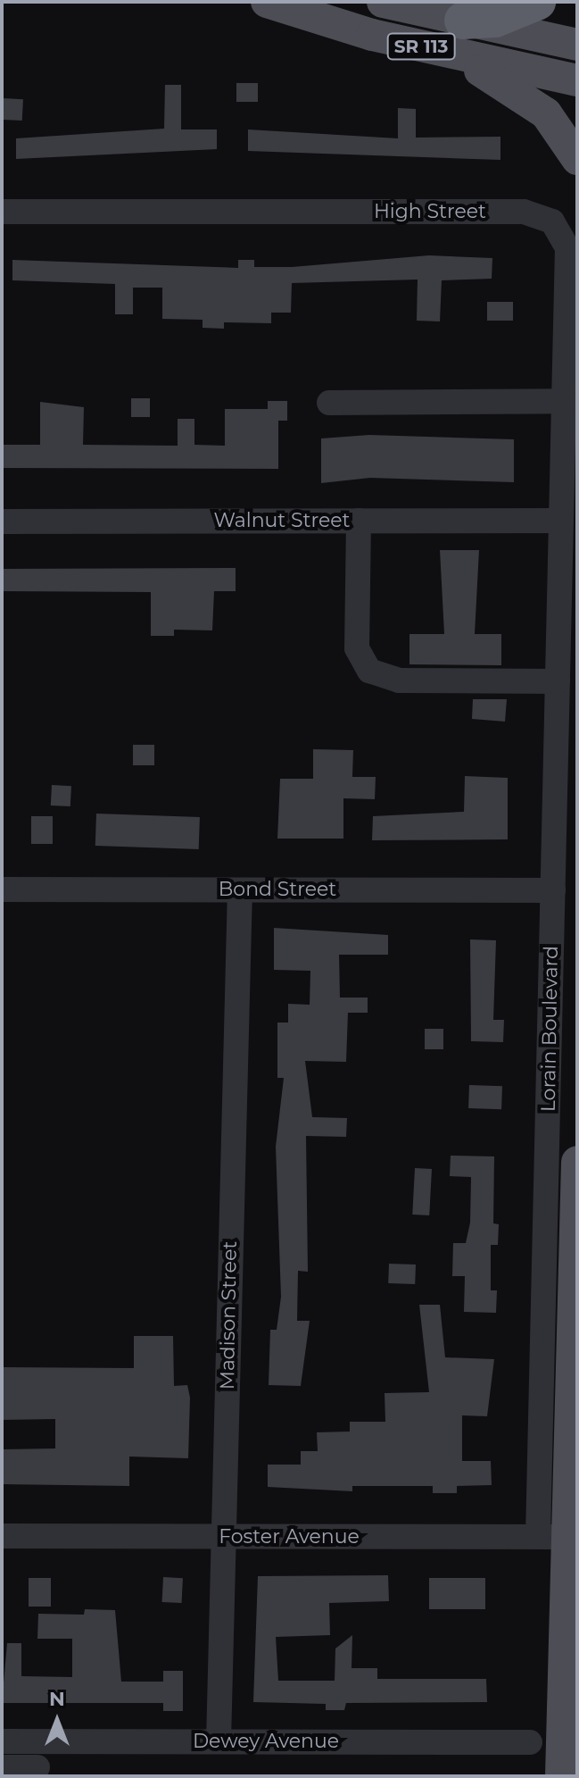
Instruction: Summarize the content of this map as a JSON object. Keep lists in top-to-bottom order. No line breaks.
{"streets":{"main road":["SR 113","Lorain Boulevard"],"street":["High Street","Walnut Street","Bond Street","Madison Street","Foster Avenue","Dewey Avenue"]},"crossings":[["High Street","Walnut Street"],["High Street","Lorain Boulevard"],["Walnut Street","Lorain Boulevard"],["Bond Street","Lorain Boulevard"],["Bond Street","Madison Street"],["Lorain Boulevard","Foster Avenue"],["Madison Street","Foster Avenue"],["Madison Street","Dewey Avenue"]],"north":"top"}
